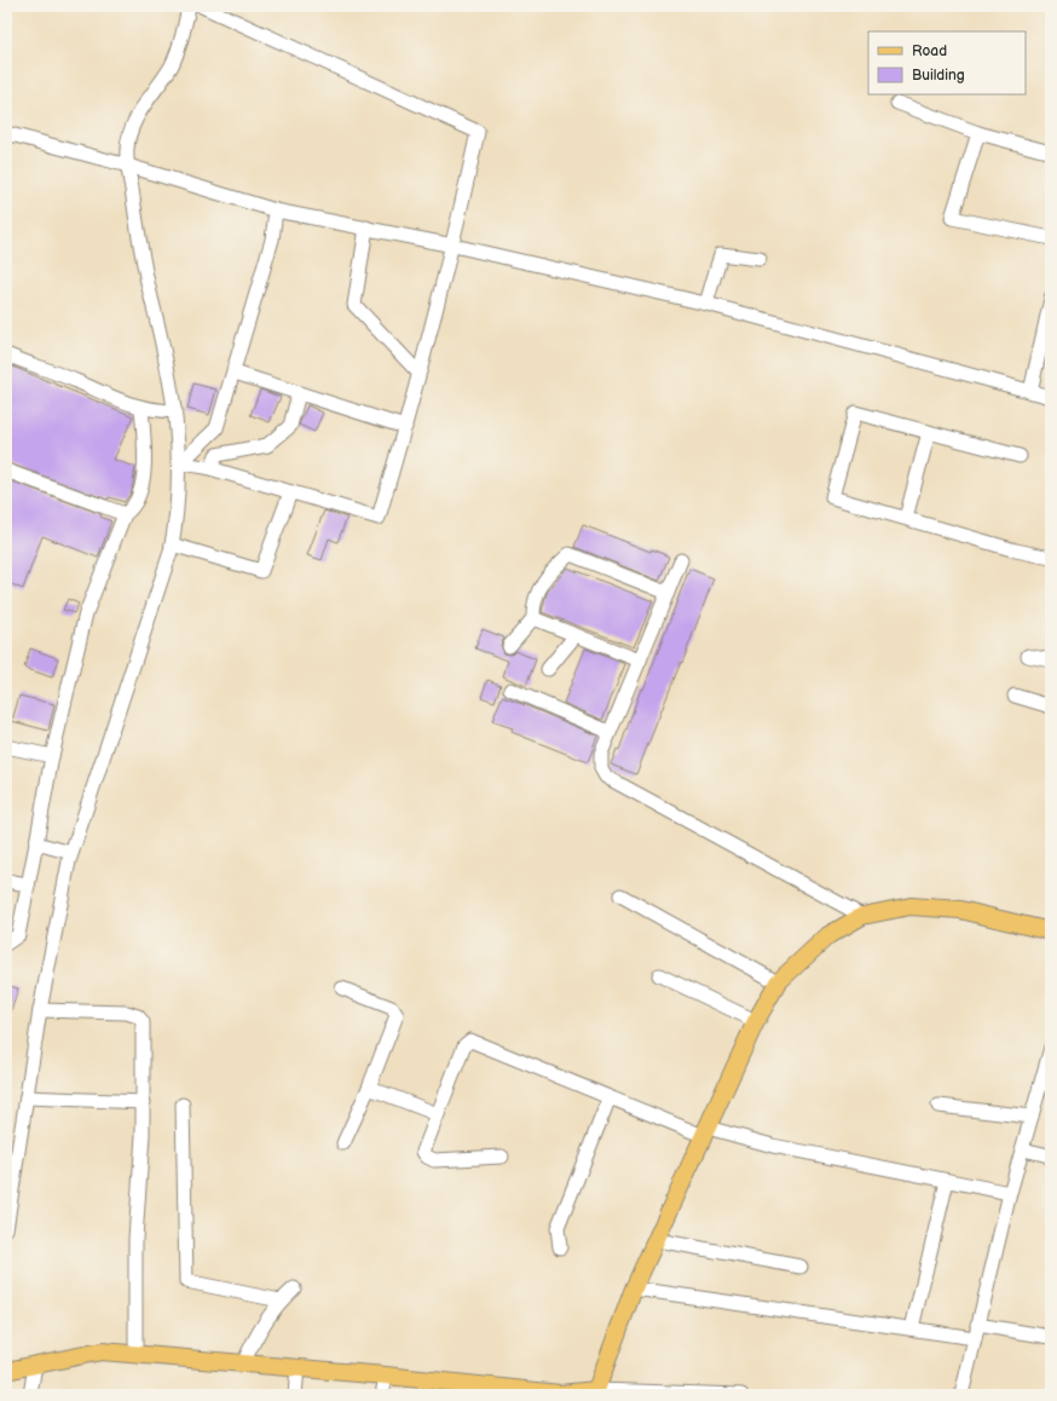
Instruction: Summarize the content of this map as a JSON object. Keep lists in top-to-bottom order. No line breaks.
{"legend":["Road","Building"]}
